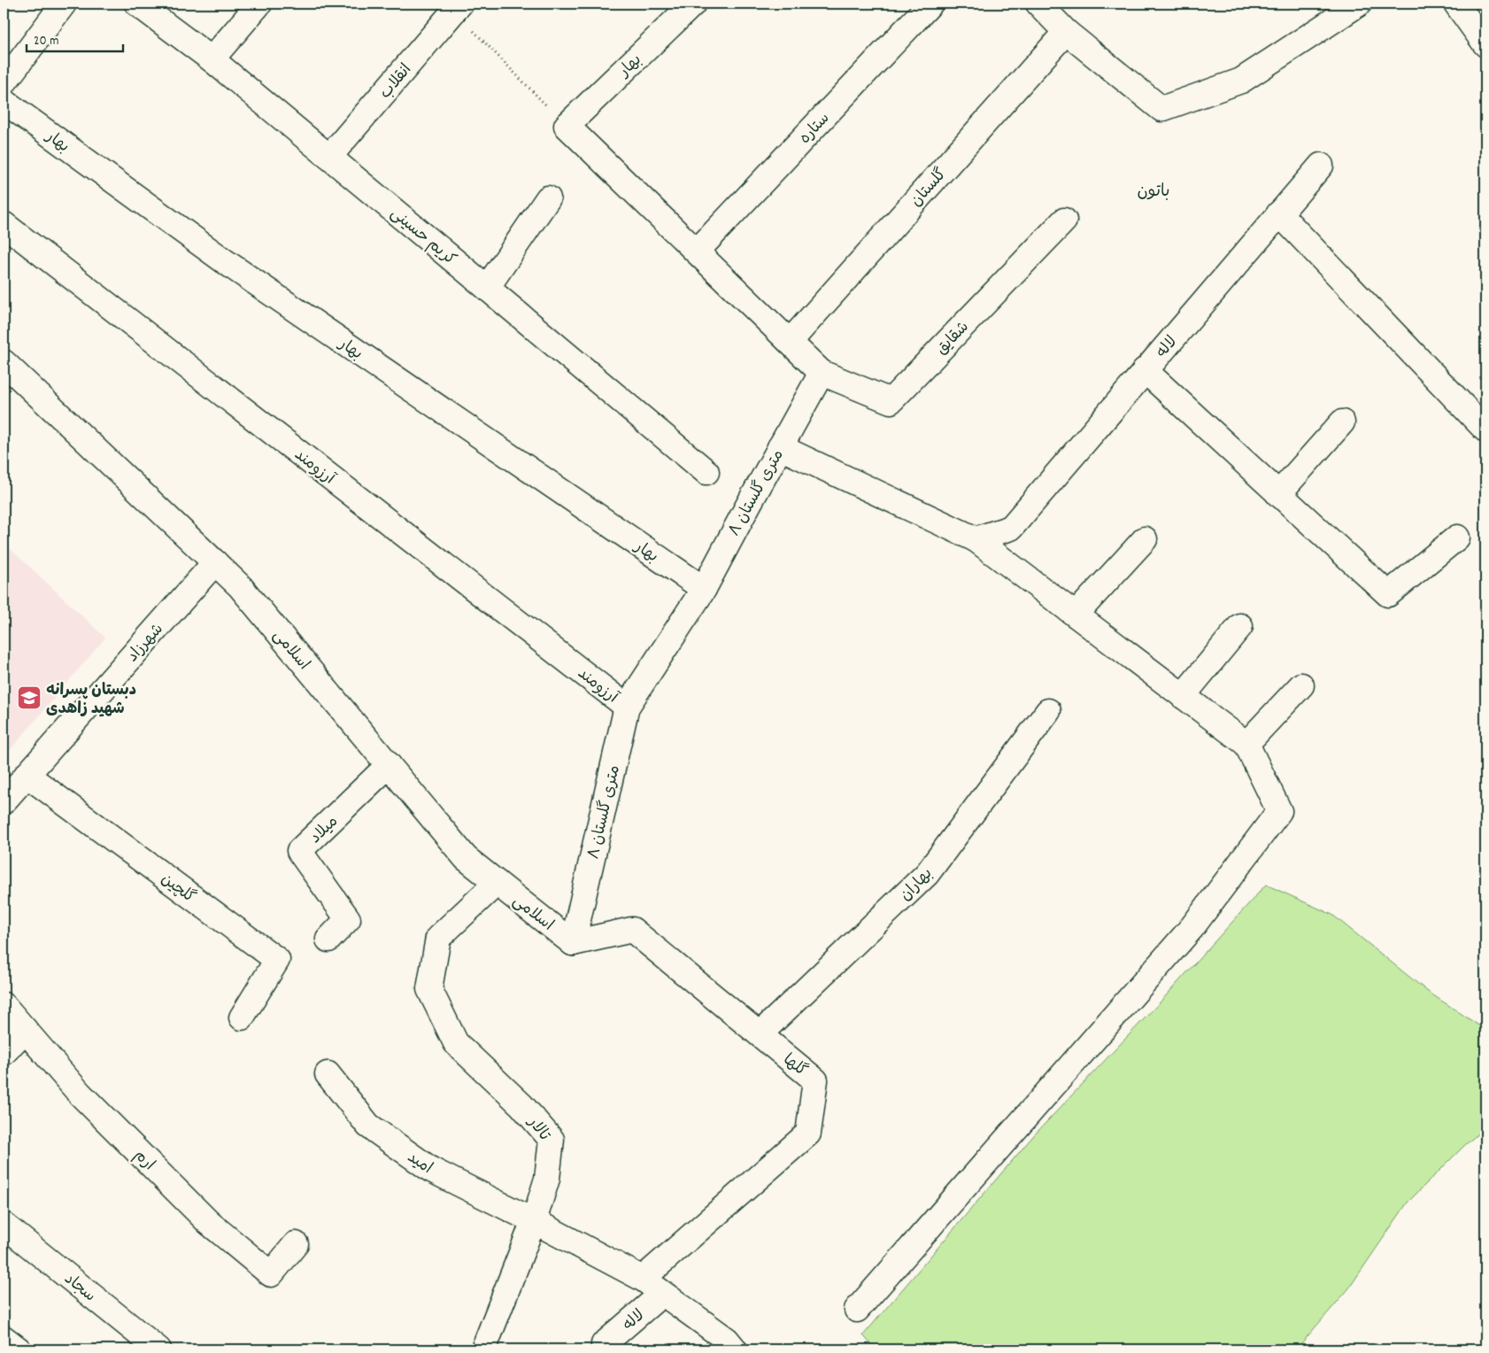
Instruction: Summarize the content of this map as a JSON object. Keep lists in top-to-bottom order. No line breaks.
{"streets":{"street":["بهار","انقلاب","ستاره","گلستان","کریم حسینی","شقایق","لاله","آرزومند","۸ متری گلستان","شهرزاد","اسلامی","میلاد","بهاران","گلچین","گلها","تالار","ارم","امید","سجاد"]},"crossings":[["بهار","۸ متری گلستان"],["انقلاب","کریم حسینی"],["شقایق","۸ متری گلستان"],["آرزومند","۸ متری گلستان"],["۸ متری گلستان","اسلامی"],["۸ متری گلستان","گلها"],["شهرزاد","اسلامی"],["شهرزاد","گلچین"],["اسلامی","میلاد"],["اسلامی","گلها"],["اسلامی","تالار"],["بهاران","گلها"],["تالار","امید"]],"districts":["باتون"],"places":{"school or university":["دبستان پسرانه شهید زاهدی"]},"scale_bar":"20 m"}
